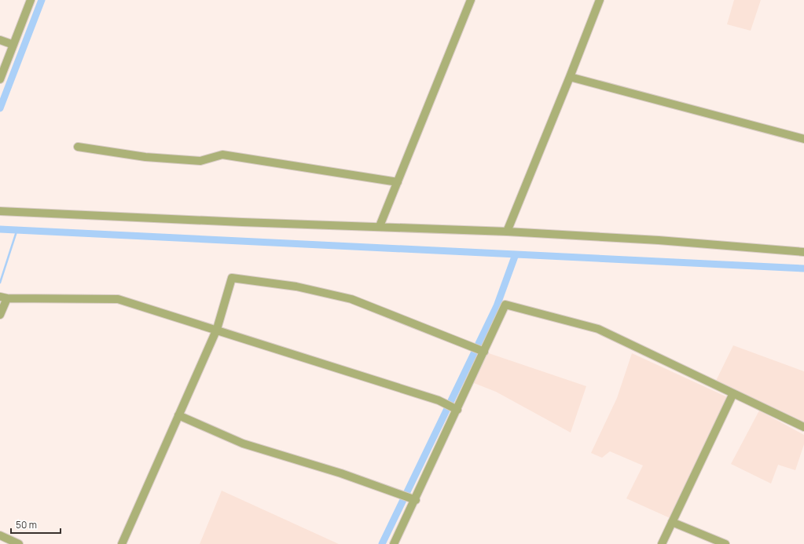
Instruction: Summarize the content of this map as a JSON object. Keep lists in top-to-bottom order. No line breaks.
{"scale_bar":"50 m"}
